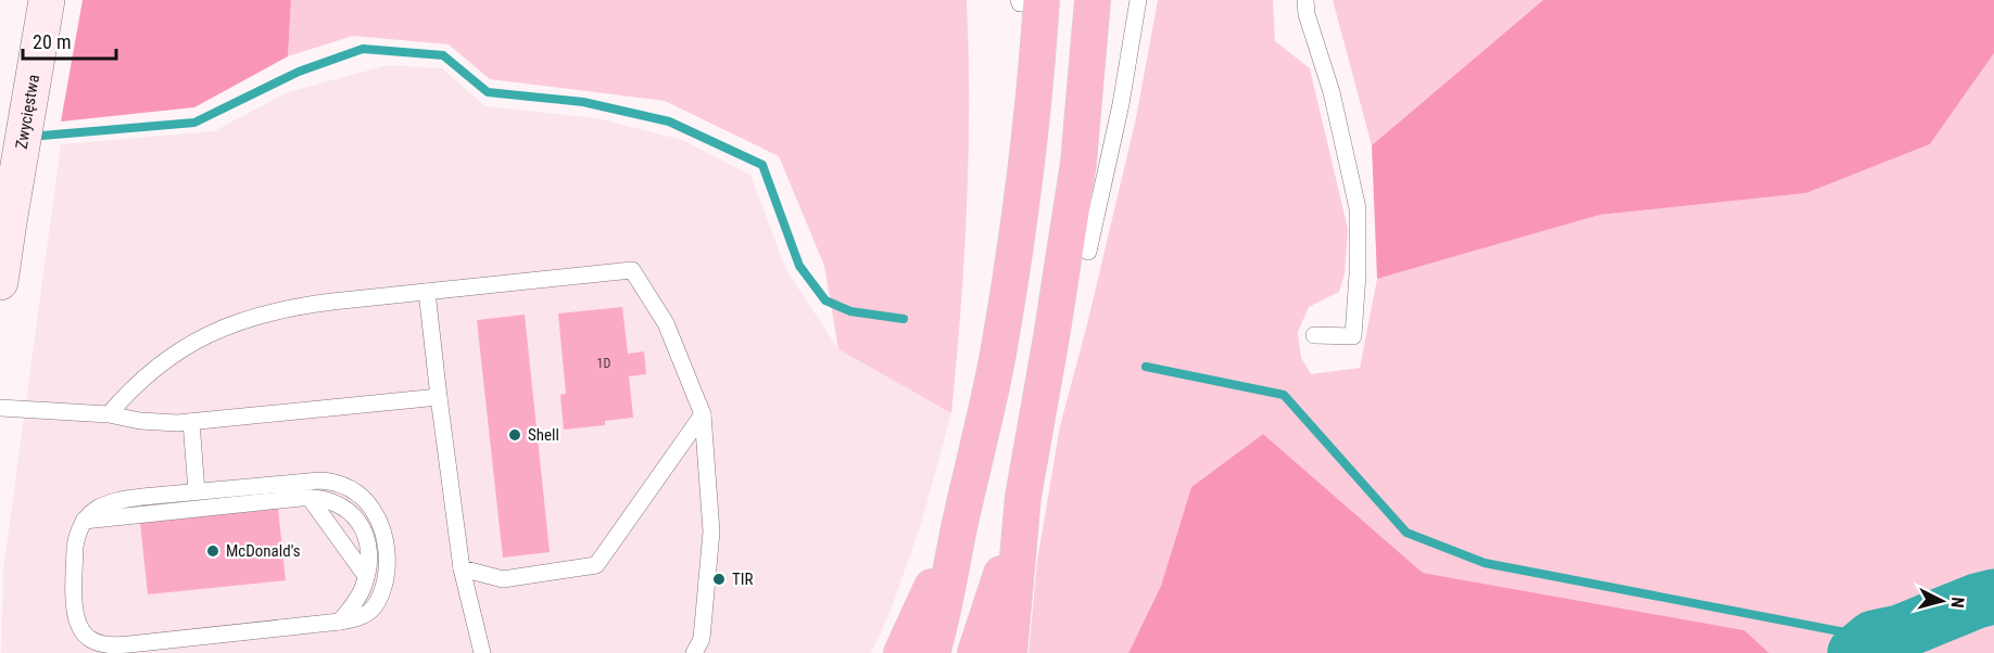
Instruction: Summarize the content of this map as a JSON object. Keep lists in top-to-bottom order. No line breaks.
{"streets":{"main road":["Zwycięstwa"]},"places":["Shell","McDonald's","TIR"],"house_numbers":["1D"],"scale_bar":"20 m","north":"right"}
